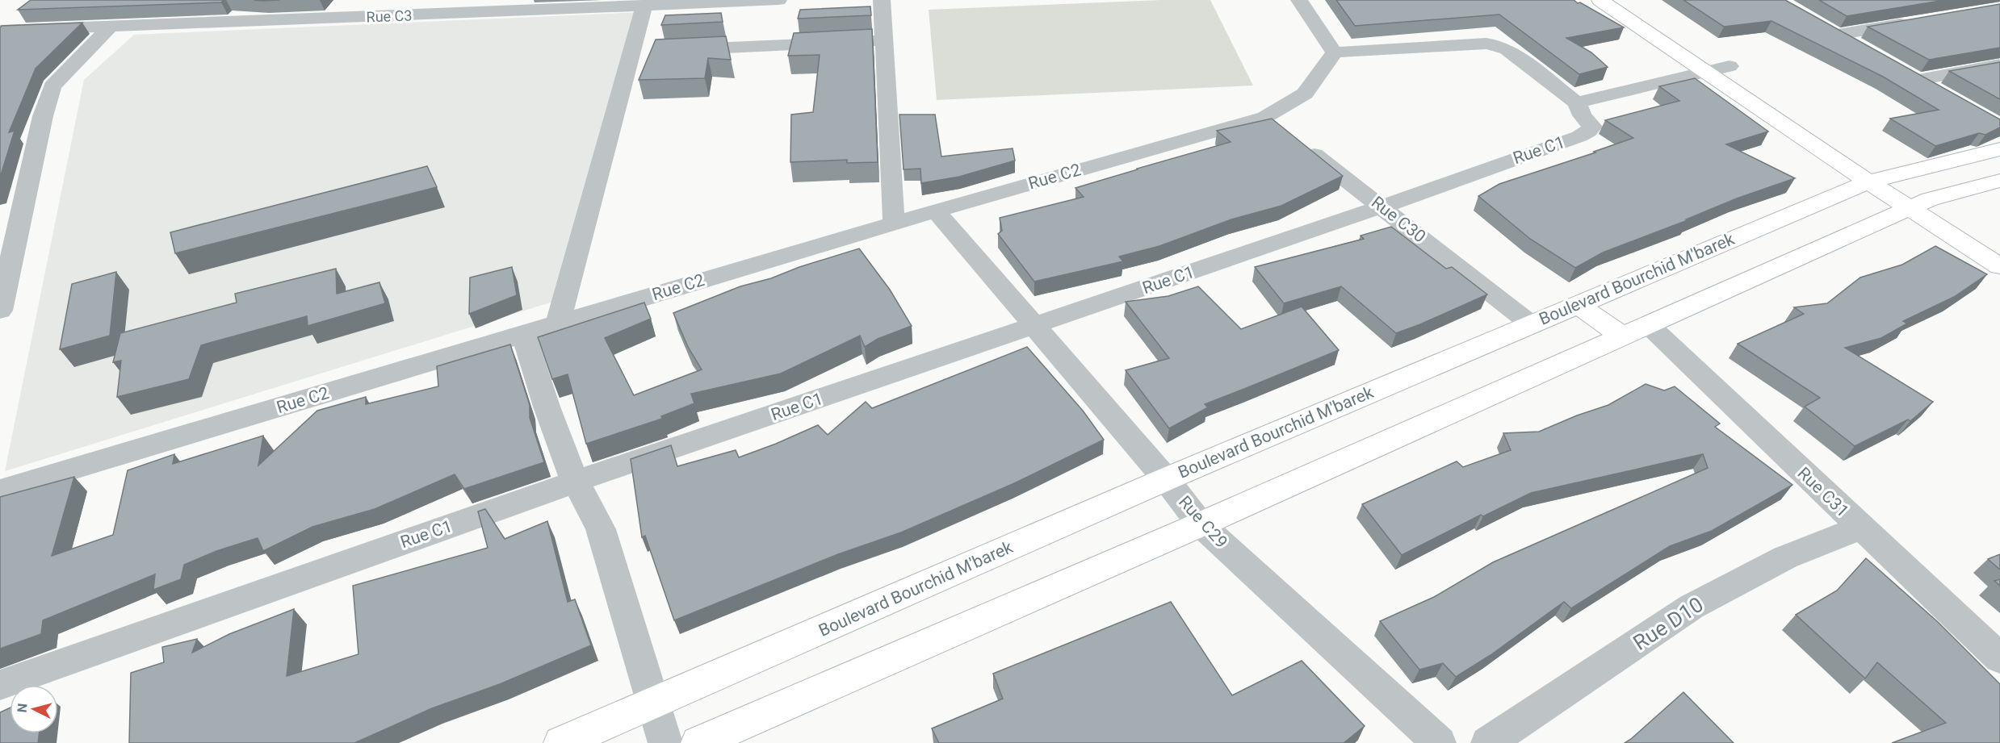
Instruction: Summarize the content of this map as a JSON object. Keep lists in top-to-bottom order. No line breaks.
{"streets":{"main road":["Boulevard Bourchid M'barek"],"street":["Rue C3","Rue C1","Rue C2","Rue C30","Rue C31","Rue C29","Rue D10"]},"crossings":[["Rue C1","Rue C30"],["Rue C1","Rue C29"],["Rue C2","Rue C30"],["Rue C2","Rue C29"],["Rue C30","Boulevard Bourchid M'barek"],["Boulevard Bourchid M'barek","Rue C29"],["Rue C31","Rue D10"]],"north":"left"}
